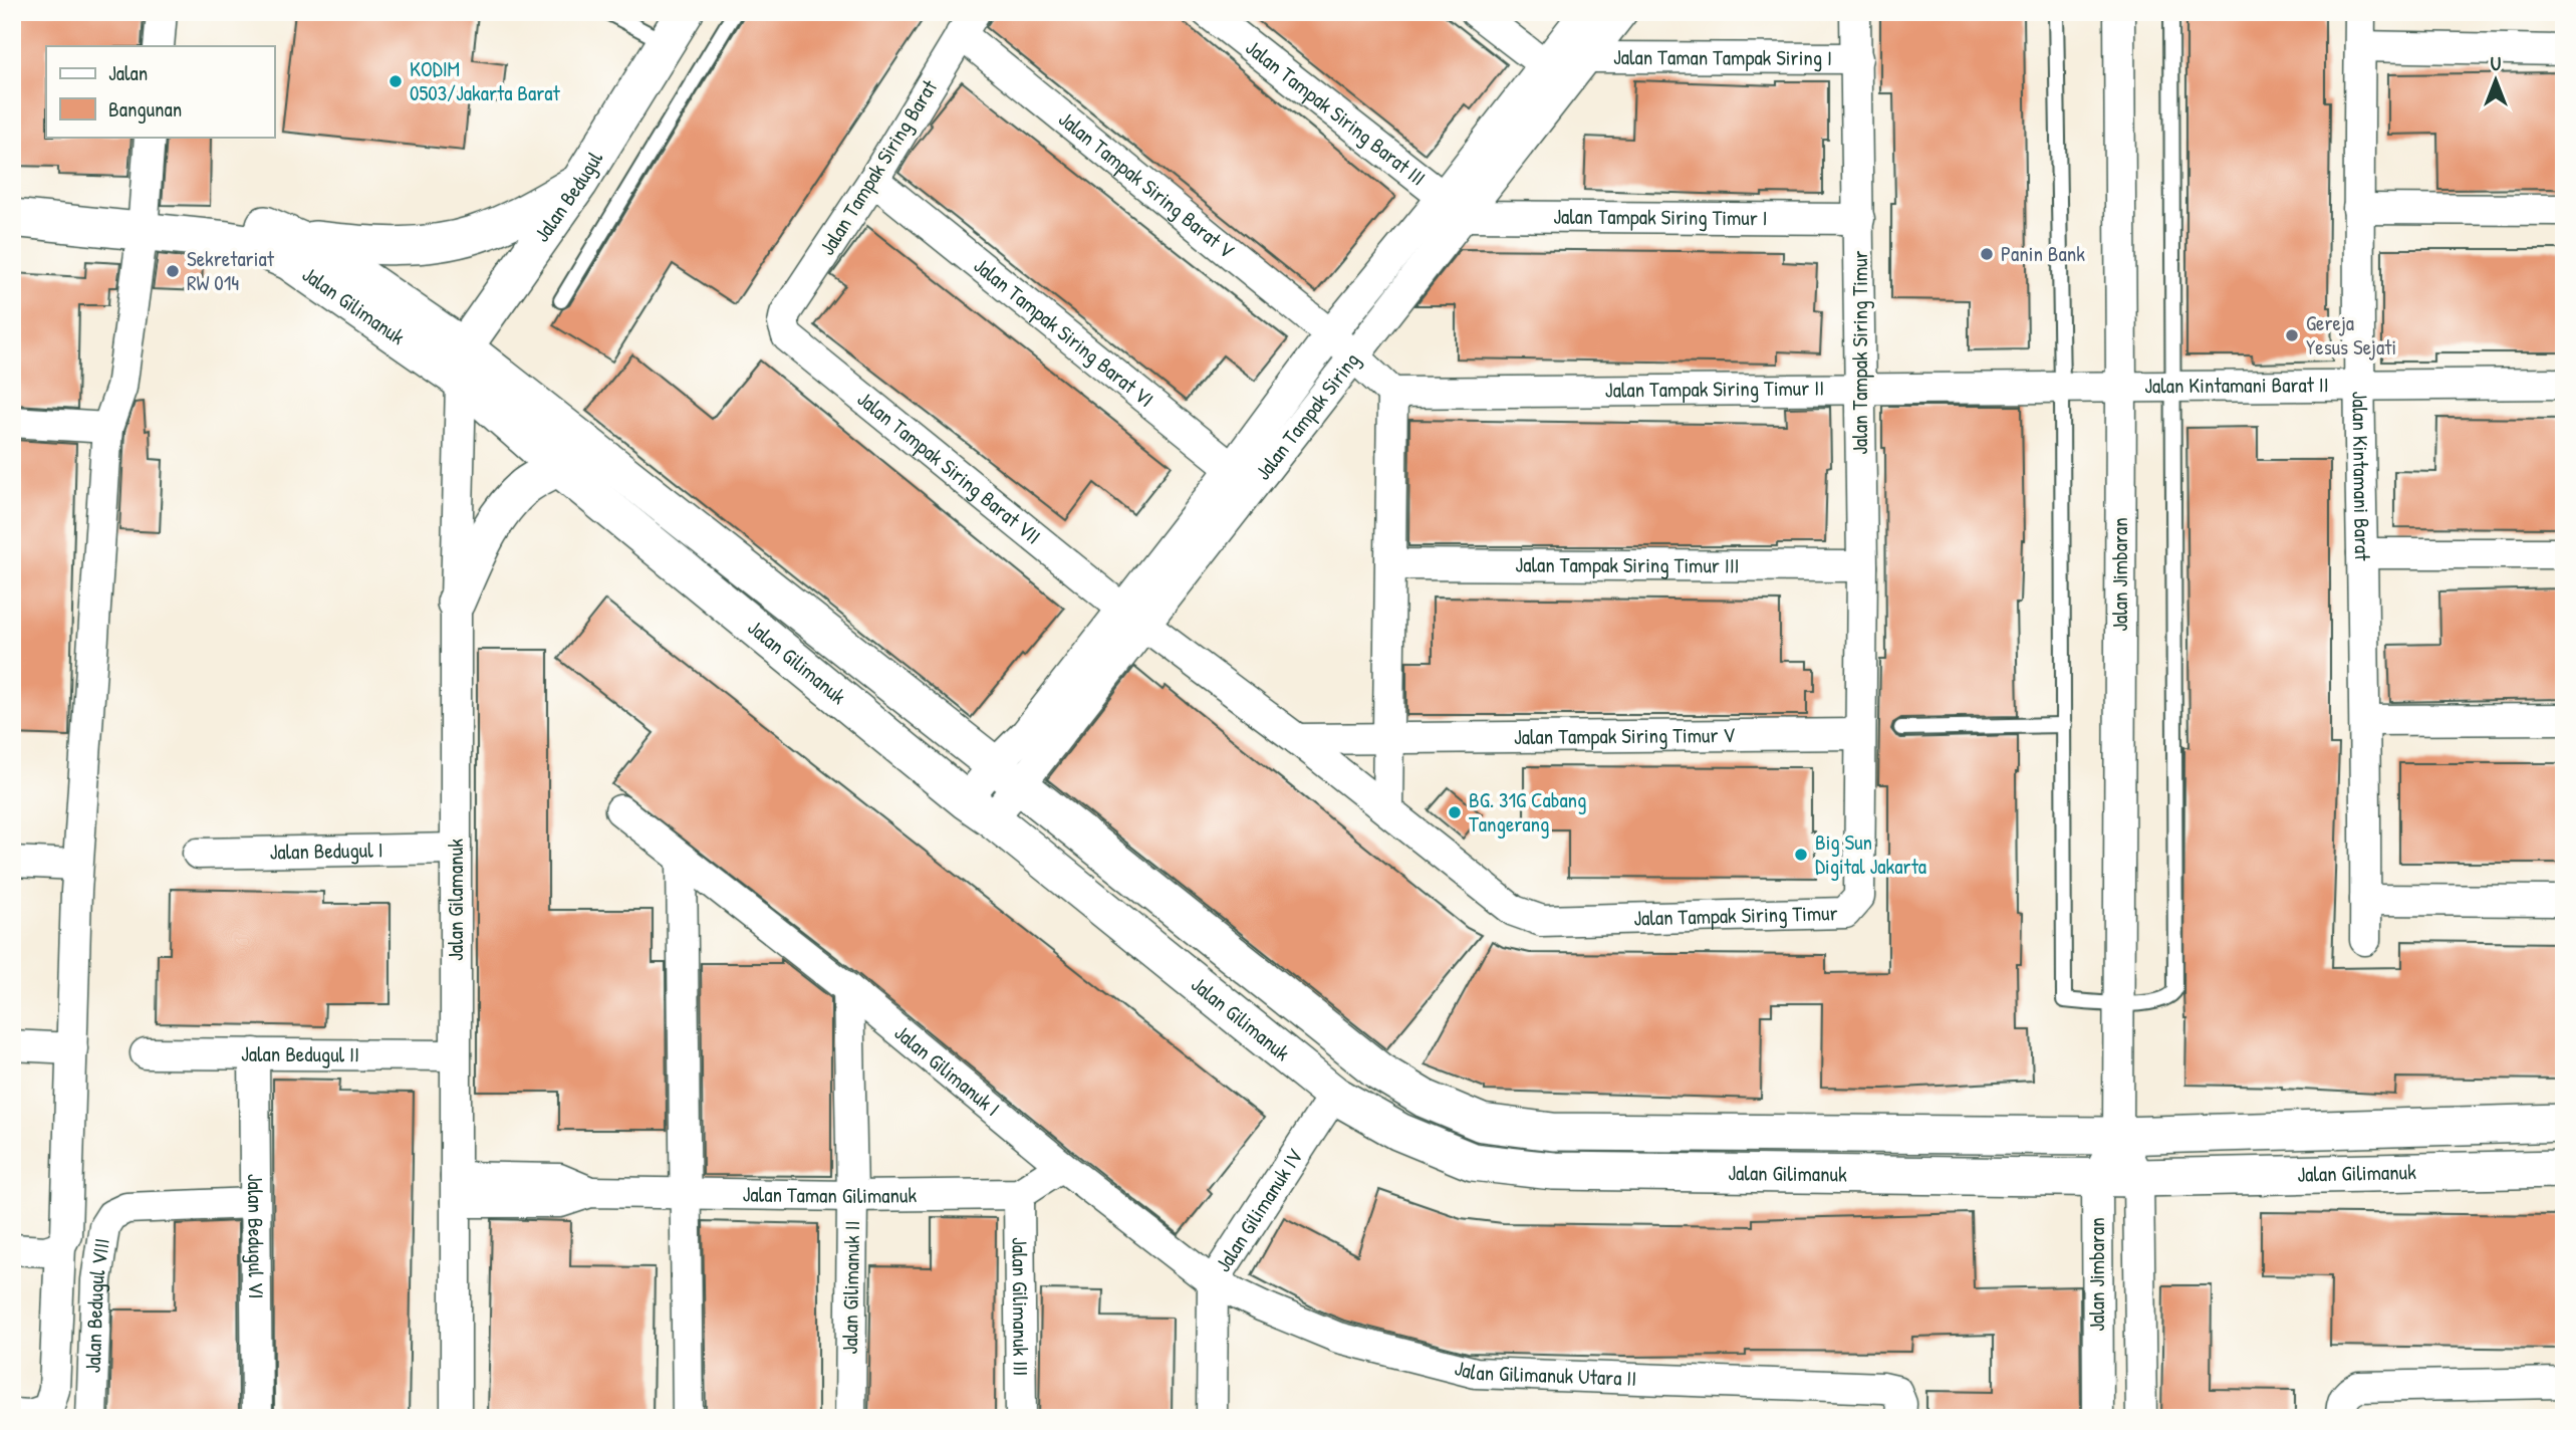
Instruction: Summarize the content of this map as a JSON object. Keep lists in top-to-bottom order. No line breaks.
{"streets":{"street":["Jalan Taman Tampak Siring I","Jalan Tampak Siring Barat III","Jalan Tampak Siring Barat","Jalan Tampak Siring Barat V","Jalan Bedugul","Jalan Tampak Siring Timur I","Jalan Gilimanuk","Jalan Tampak Siring Barat VI","Jalan Tampak Siring Timur","Jalan Kintamani Barat II","Jalan Tampak Siring Timur II","Jalan Tampak Siring","Jalan Tampak Siring Barat VII","Jalan Kintamani Barat","Jalan Tampak Siring Timur III","Jalan Jimbaran","Jalan Tampak Siring Timur V","Jalan Bedugul I","Jalan Gilamanuk","Jalan Bedugul II","Jalan Gilimanuk I","Jalan Taman Gilimanuk","Jalan Gilimanuk IV","Jalan Bedugul VI","Jalan Gilimanuk II","Jalan Gilimanuk III","Jalan Bedugul VIII","Jalan Gilimanuk Utara II"]},"crossings":[["Jalan Taman Tampak Siring I","Jalan Tampak Siring Timur"],["Jalan Taman Tampak Siring I","Jalan Tampak Siring"],["Jalan Tampak Siring Barat III","Jalan Tampak Siring Timur I"],["Jalan Tampak Siring Barat III","Jalan Tampak Siring"],["Jalan Tampak Siring Barat","Jalan Tampak Siring Barat V"],["Jalan Tampak Siring Barat","Jalan Tampak Siring Barat VI"],["Jalan Tampak Siring Barat","Jalan Tampak Siring Barat VII"],["Jalan Tampak Siring Barat V","Jalan Tampak Siring"],["Jalan Bedugul","Jalan Gilimanuk"],["Jalan Bedugul","Jalan Gilamanuk"],["Jalan Tampak Siring Timur I","Jalan Tampak Siring Timur"],["Jalan Tampak Siring Timur I","Jalan Tampak Siring"],["Jalan Gilimanuk","Jalan Tampak Siring"],["Jalan Gilimanuk","Jalan Jimbaran"],["Jalan Gilimanuk","Jalan Gilamanuk"],["Jalan Gilimanuk","Jalan Gilimanuk IV"],["Jalan Tampak Siring Barat VI","Jalan Tampak Siring"],["Jalan Tampak Siring Timur","Jalan Tampak Siring Timur II"],["Jalan Tampak Siring Timur","Jalan Tampak Siring"],["Jalan Tampak Siring Timur","Jalan Tampak Siring Barat VII"],["Jalan Tampak Siring Timur","Jalan Tampak Siring Timur III"],["Jalan Tampak Siring Timur","Jalan Tampak Siring Timur V"],["Jalan Kintamani Barat II","Jalan Tampak Siring Timur II"],["Jalan Kintamani Barat II","Jalan Kintamani Barat"],["Jalan Kintamani Barat II","Jalan Jimbaran"],["Jalan Tampak Siring Timur II","Jalan Jimbaran"],["Jalan Tampak Siring","Jalan Tampak Siring Barat VII"],["Jalan Bedugul I","Jalan Gilamanuk"],["Jalan Gilamanuk","Jalan Bedugul II"],["Jalan Gilamanuk","Jalan Taman Gilimanuk"],["Jalan Bedugul II","Jalan Bedugul VI"],["Jalan Gilimanuk I","Jalan Gilimanuk IV"],["Jalan Gilimanuk I","Jalan Gilimanuk II"],["Jalan Gilimanuk I","Jalan Gilimanuk Utara II"],["Jalan Taman Gilimanuk","Jalan Gilimanuk II"],["Jalan Taman Gilimanuk","Jalan Gilimanuk III"],["Jalan Gilimanuk IV","Jalan Gilimanuk Utara II"],["Jalan Bedugul VI","Jalan Bedugul VIII"]],"places":["KODIM 0503/Jakarta Barat","Panin Bank","Sekretariat RW 014","Gereja Yesus Sejati","BG. 31G Cabang Tangerang","Big Sun Digital Jakarta"],"legend":["Jalan","Bangunan"],"north":"top"}
